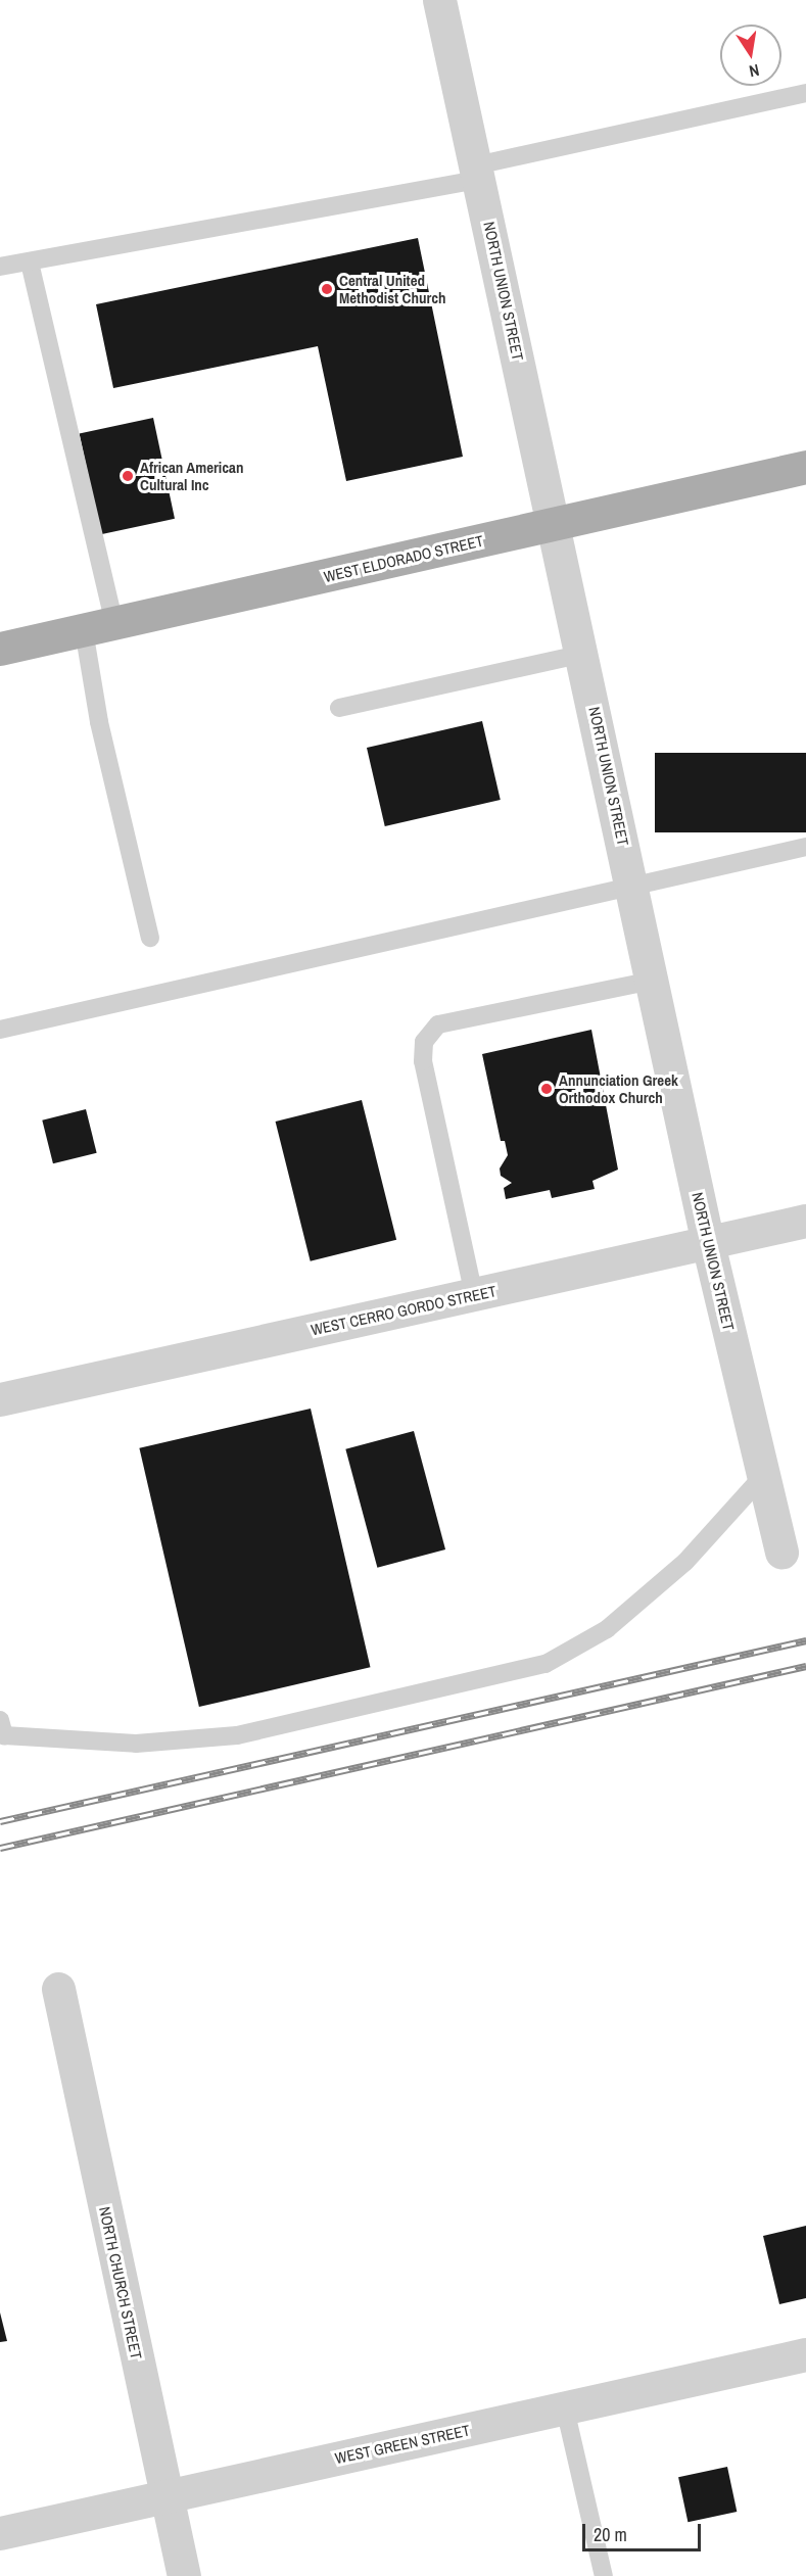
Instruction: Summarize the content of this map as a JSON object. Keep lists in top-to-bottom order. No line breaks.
{"streets":{"main road":["WEST ELDORADO STREET"],"street":["NORTH UNION STREET","WEST CERRO GORDO STREET","NORTH CHURCH STREET","WEST GREEN STREET"]},"crossings":[["NORTH UNION STREET","WEST ELDORADO STREET"],["NORTH UNION STREET","WEST CERRO GORDO STREET"],["NORTH CHURCH STREET","WEST GREEN STREET"]],"places":["Central United Methodist Church","African American Cultural Inc","Annunciation Greek Orthodox Church"],"scale_bar":"20 m","north":"bottom"}
